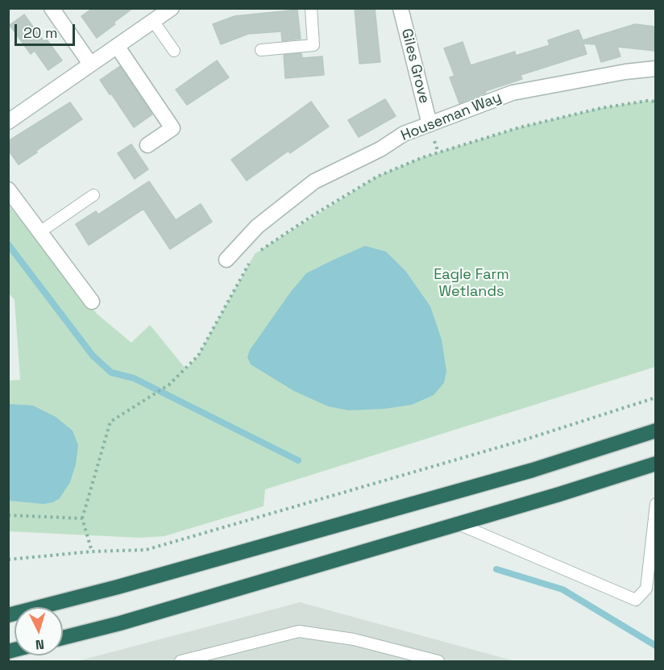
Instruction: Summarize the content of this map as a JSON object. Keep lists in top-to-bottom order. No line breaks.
{"streets":{"street":["Giles Grove","Houseman Way"]},"crossings":[["Giles Grove","Houseman Way"]],"parks":["Eagle Farm Wetlands"],"scale_bar":"20 m","north":"bottom"}
